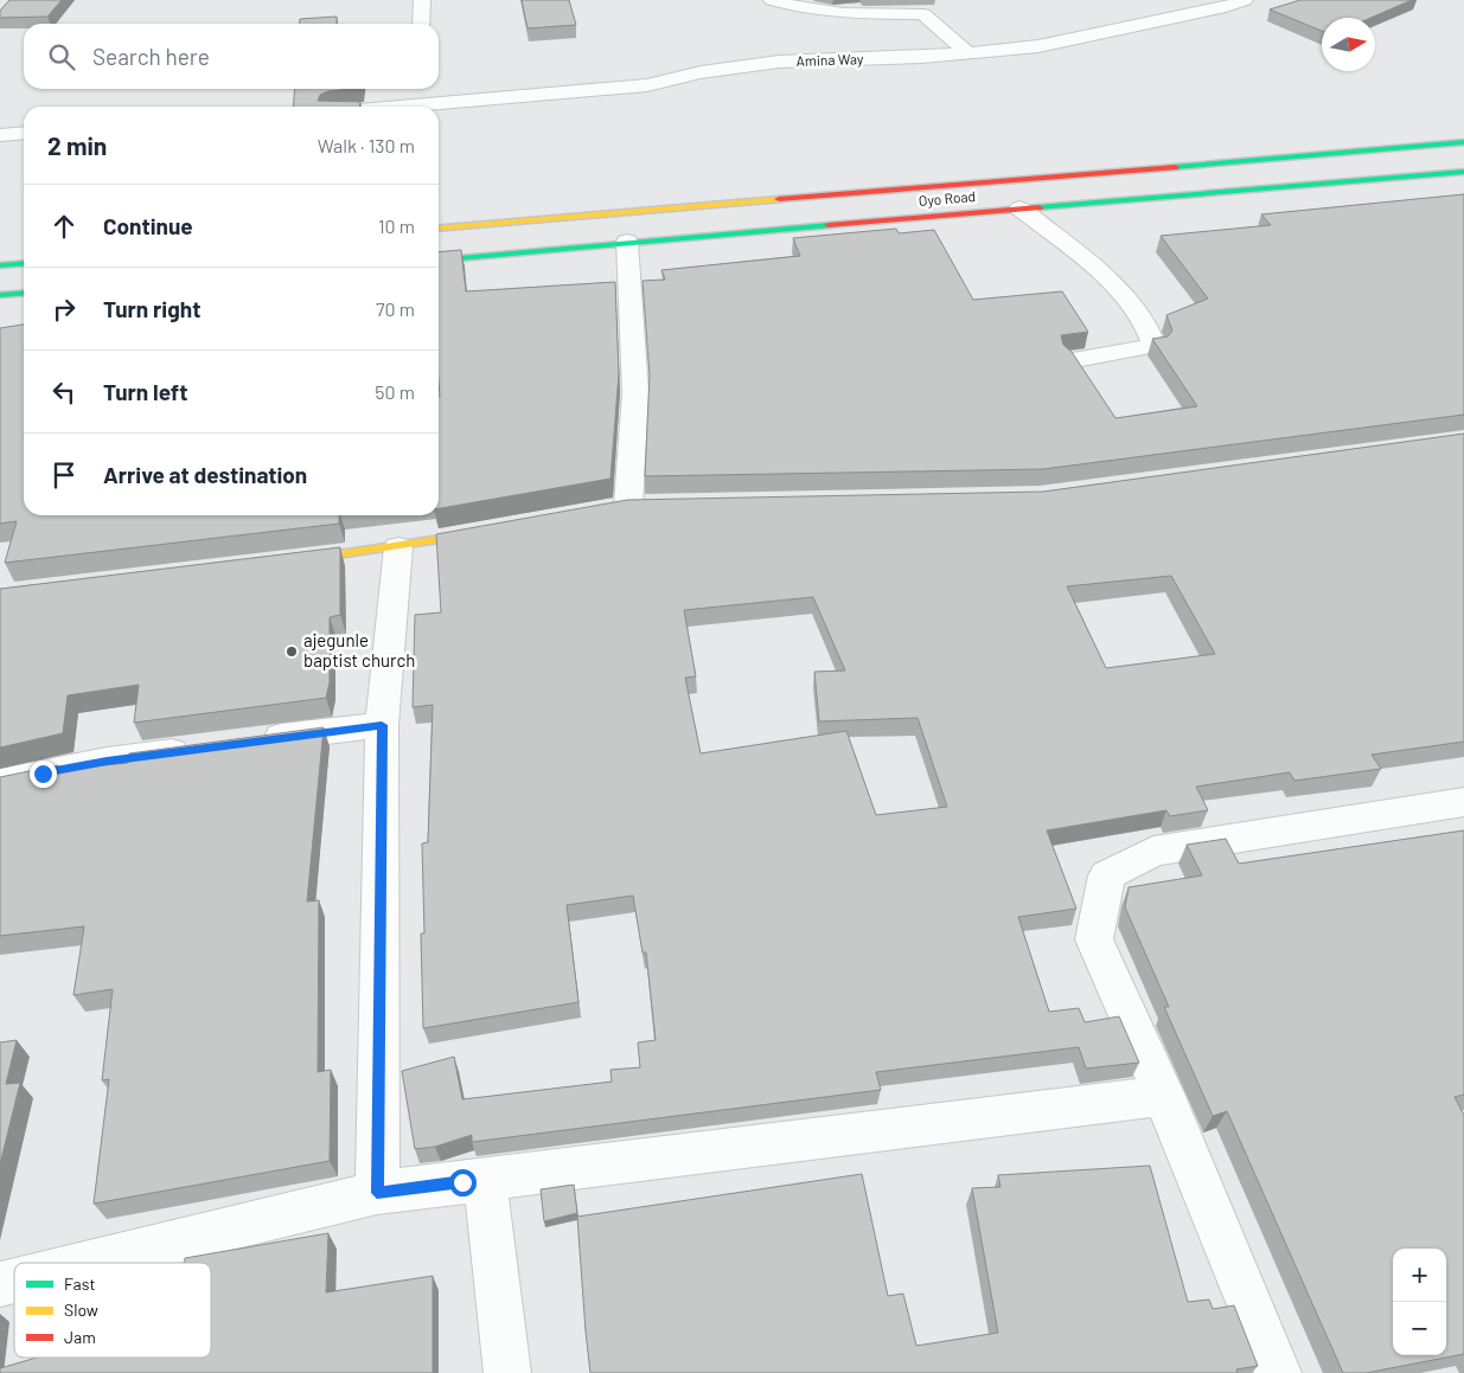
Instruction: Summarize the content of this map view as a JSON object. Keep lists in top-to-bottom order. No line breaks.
{"streets":{"main road":["Oyo Road"],"street":["Amina Way"]},"places":["ajegunle baptist church"],"legend":["Fast","Slow","Jam"],"north":"right","page":{"search":"Search here","heading":["2 min","Walk · 130 m"],"list":[["Continue","10 m"],["Turn right","70 m"],["Turn left","50 m"],"Arrive at destination"],"map_buttons":["+","−"]}}
